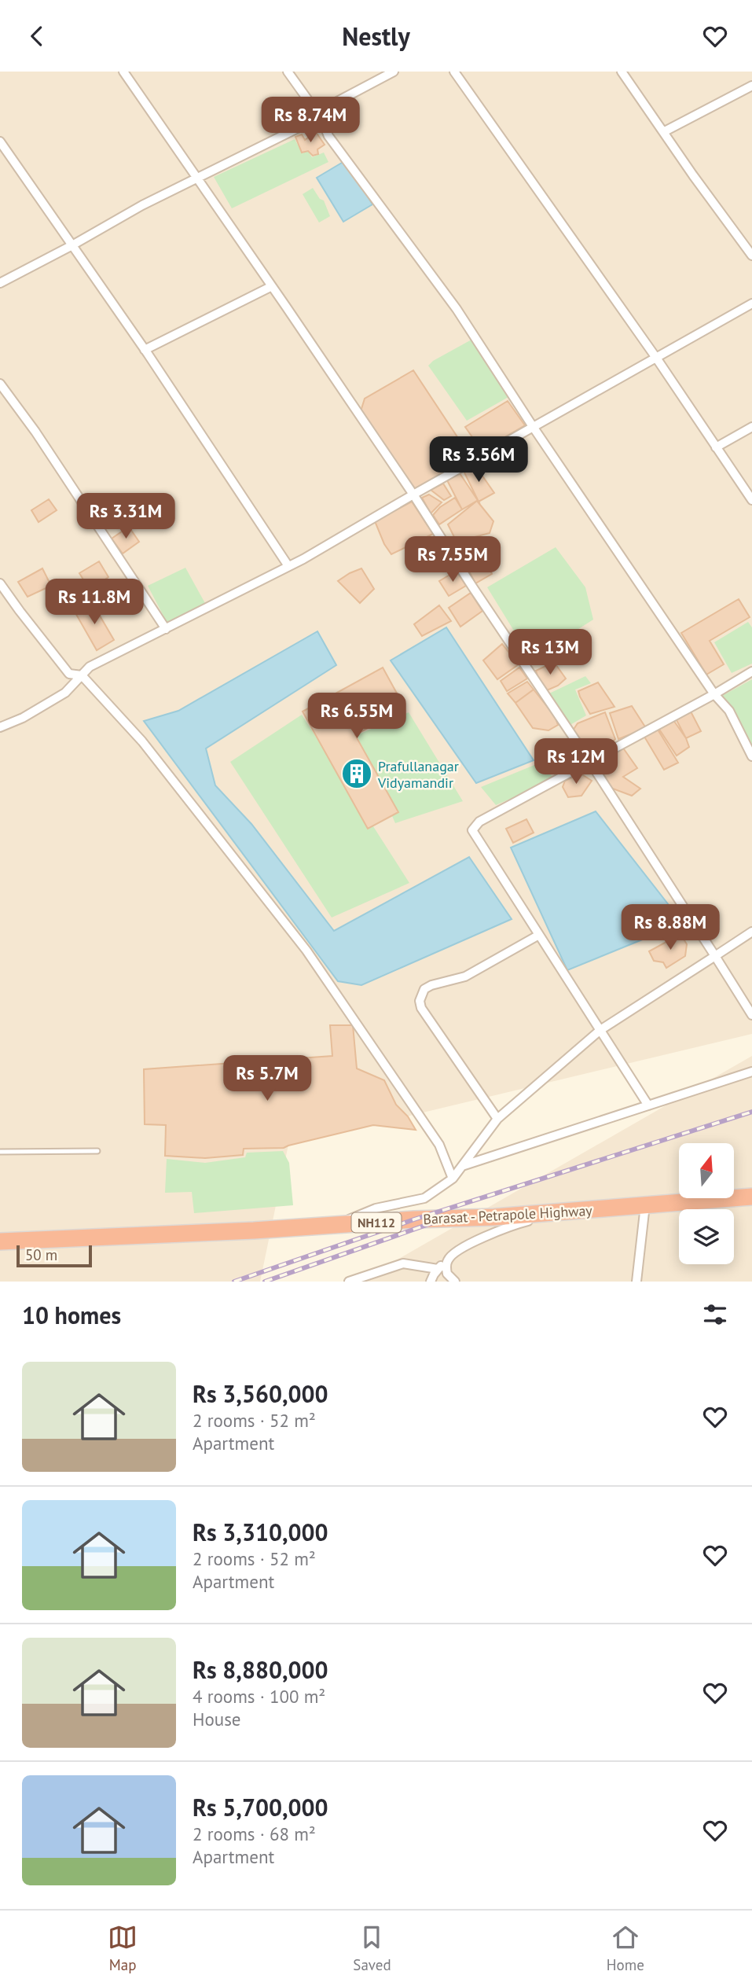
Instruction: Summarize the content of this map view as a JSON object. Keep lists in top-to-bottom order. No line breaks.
{"streets":{"highway":["Barasat - Petrapole Highway","NH112"]},"places":{"building":["Prafullanagar Vidyamandir"]},"scale_bar":"50 m","north":"top","page":{"header":"Nestly","price":["Rs 8.74M","Rs 3.56M","Rs 3.31M","Rs 7.55M","Rs 11.8M","Rs 13M","Rs 6.55M","Rs 12M","Rs 8.88M","Rs 5.7M"],"scale":"50 m","heading":"10 homes","list":[{"name":"Rs 3,560,000","note":"2 rooms · 52 m² · Apartment"},{"name":"Rs 3,310,000","note":"2 rooms · 52 m² · Apartment"},{"name":"Rs 8,880,000","note":"4 rooms · 100 m² · House"},{"name":"Rs 5,700,000","note":"2 rooms · 68 m² · Apartment"}],"tabs":["Map","Saved","Home"]}}
